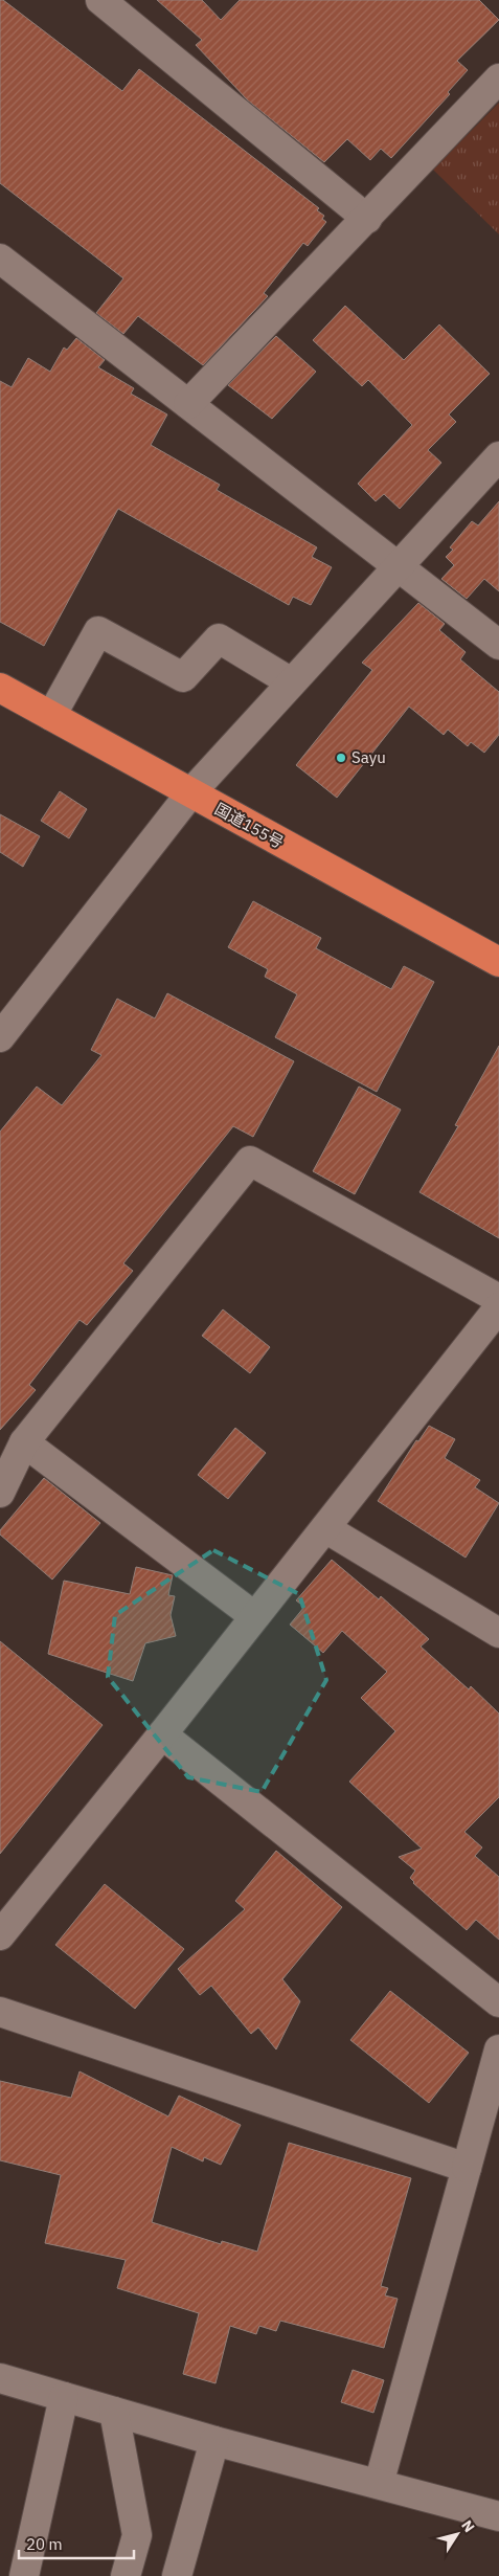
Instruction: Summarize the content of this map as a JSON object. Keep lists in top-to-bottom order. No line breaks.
{"streets":{"highway":["国道155号"]},"places":["Sayu"],"scale_bar":"20 m","north":"top right"}
